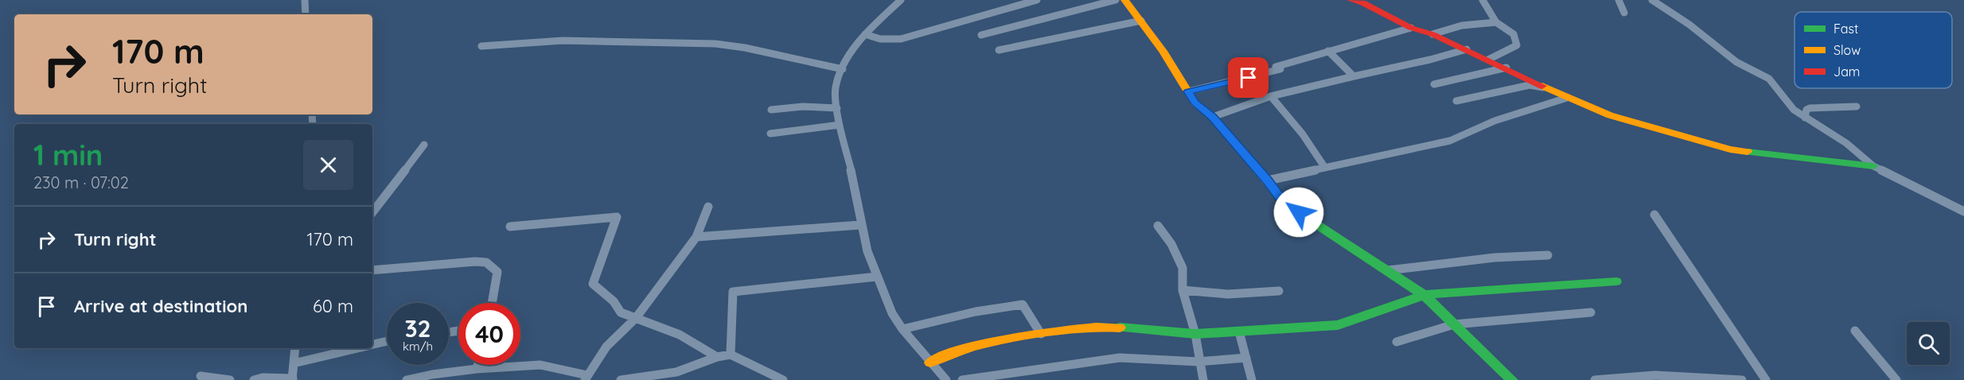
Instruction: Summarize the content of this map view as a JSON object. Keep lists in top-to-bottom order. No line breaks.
{"legend":["Fast","Slow","Jam"],"page":{"turn":["170 m","Turn right"],"heading":["1 min","230 m · 07:02"],"list":[{"name":"Turn right","value":"170 m"},{"name":"Arrive at destination","value":"60 m"}],"speed":"32 km/h","limit":"40"}}
